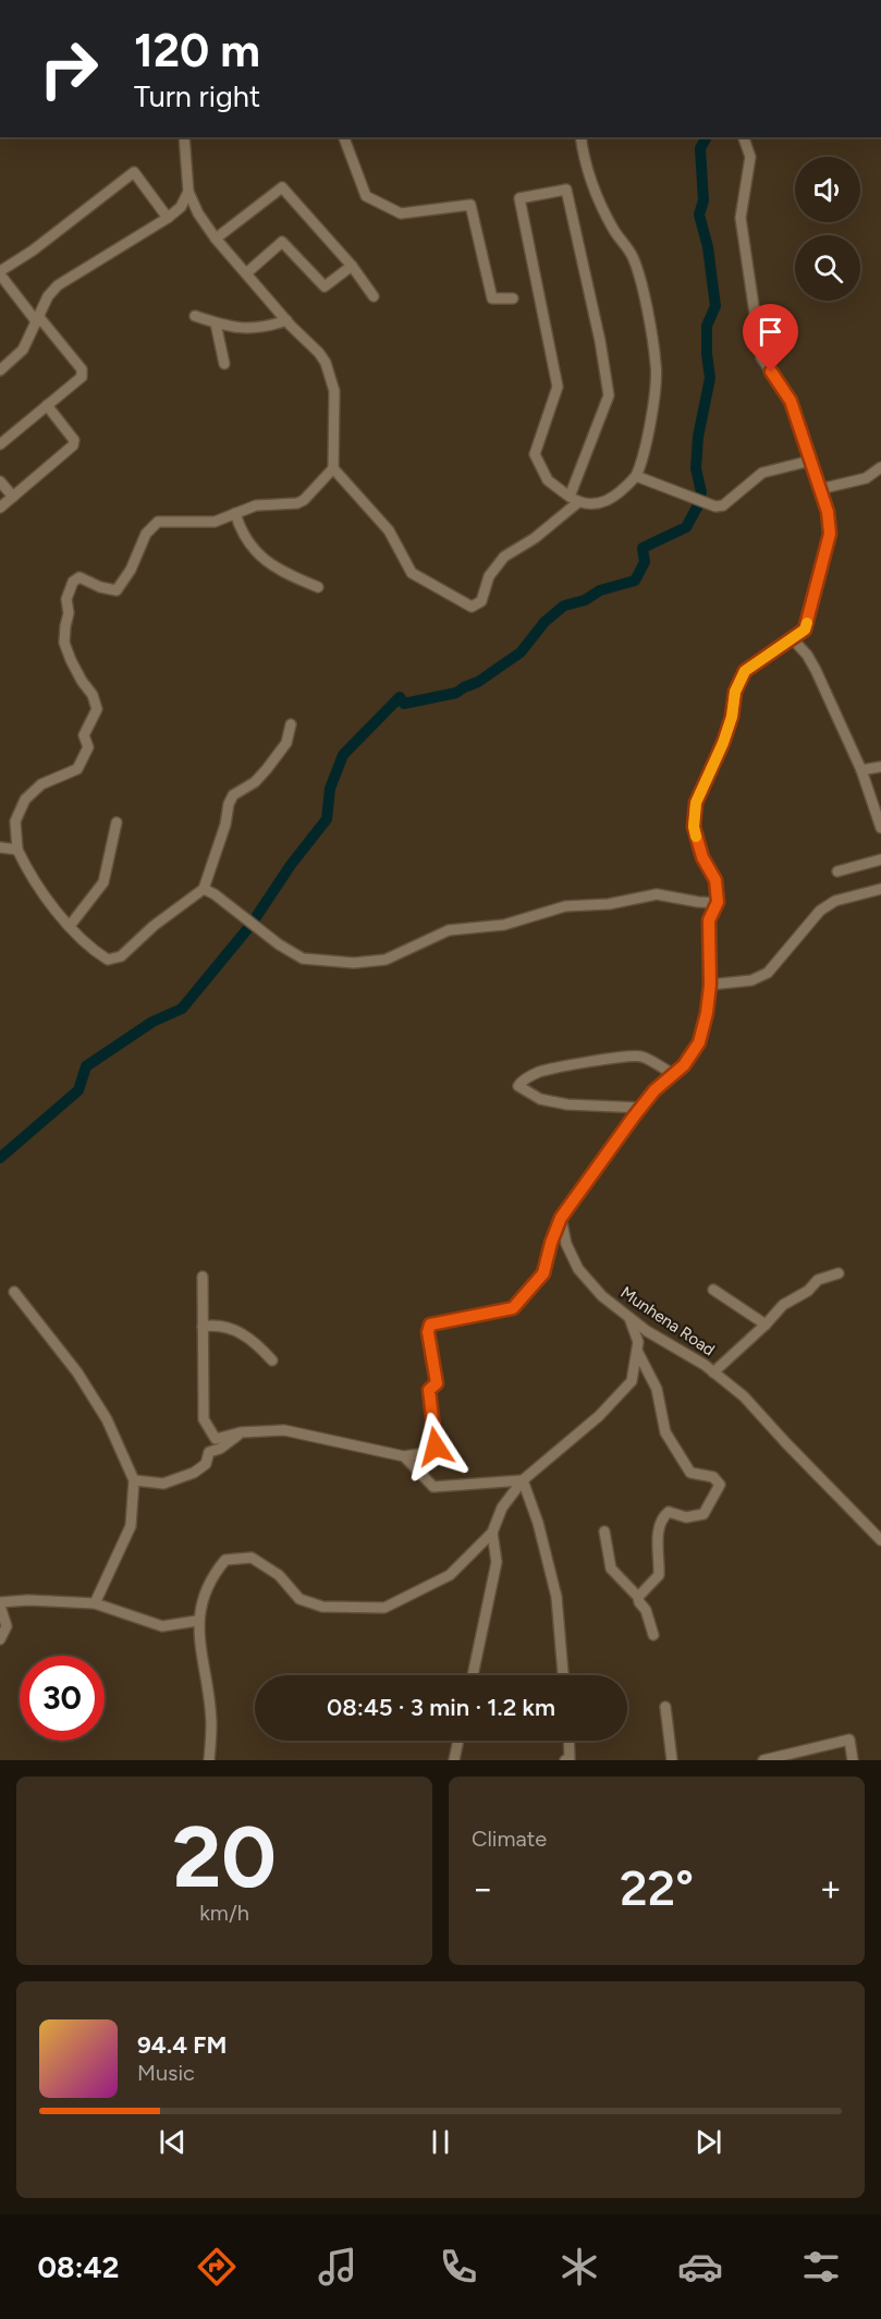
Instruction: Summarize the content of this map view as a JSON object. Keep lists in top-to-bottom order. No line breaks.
{"streets":{"street":["Munhena Road"]},"page":{"turn":["120 m","Turn right"],"limit":"30","trip":"08:45 · 3 min · 1.2 km","tile":[["20","km/h"],"Climate"],"heat":["−","22°","+"],"song":["94.4 FM","Music"],"tabs":"08:42"}}
